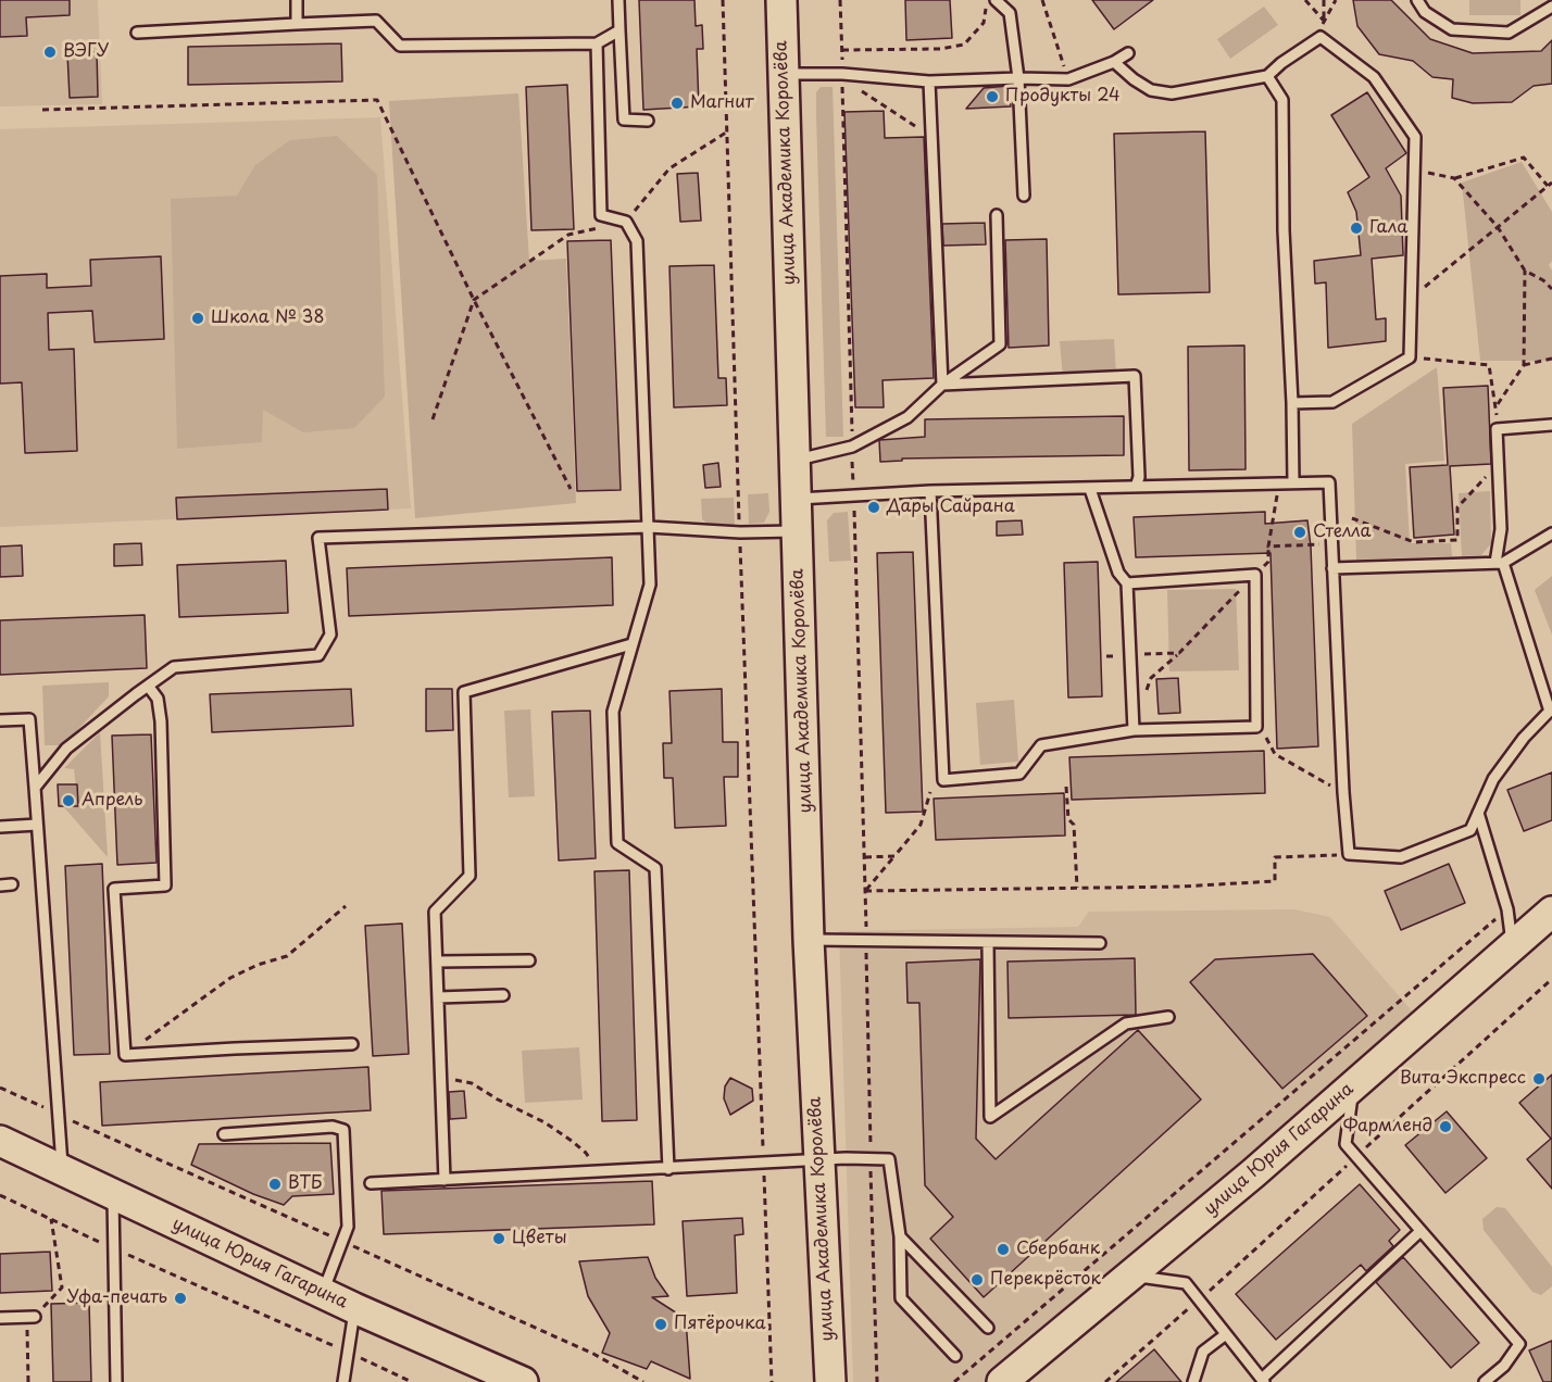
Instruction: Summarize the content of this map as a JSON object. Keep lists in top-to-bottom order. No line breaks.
{"streets":{"street":["улица Академика Королёва","улица Юрия Гагарина"]},"places":["ВЭГУ","Продукты 24","Магнит","Гала","Школа № 38","Дары Сайрана","Стелла","Апрель","Вита Экспресс","Фармленд","ВТБ","Цветы","Сбербанк","Перекрёсток","Уфа-печать","Пятёрочка"]}
